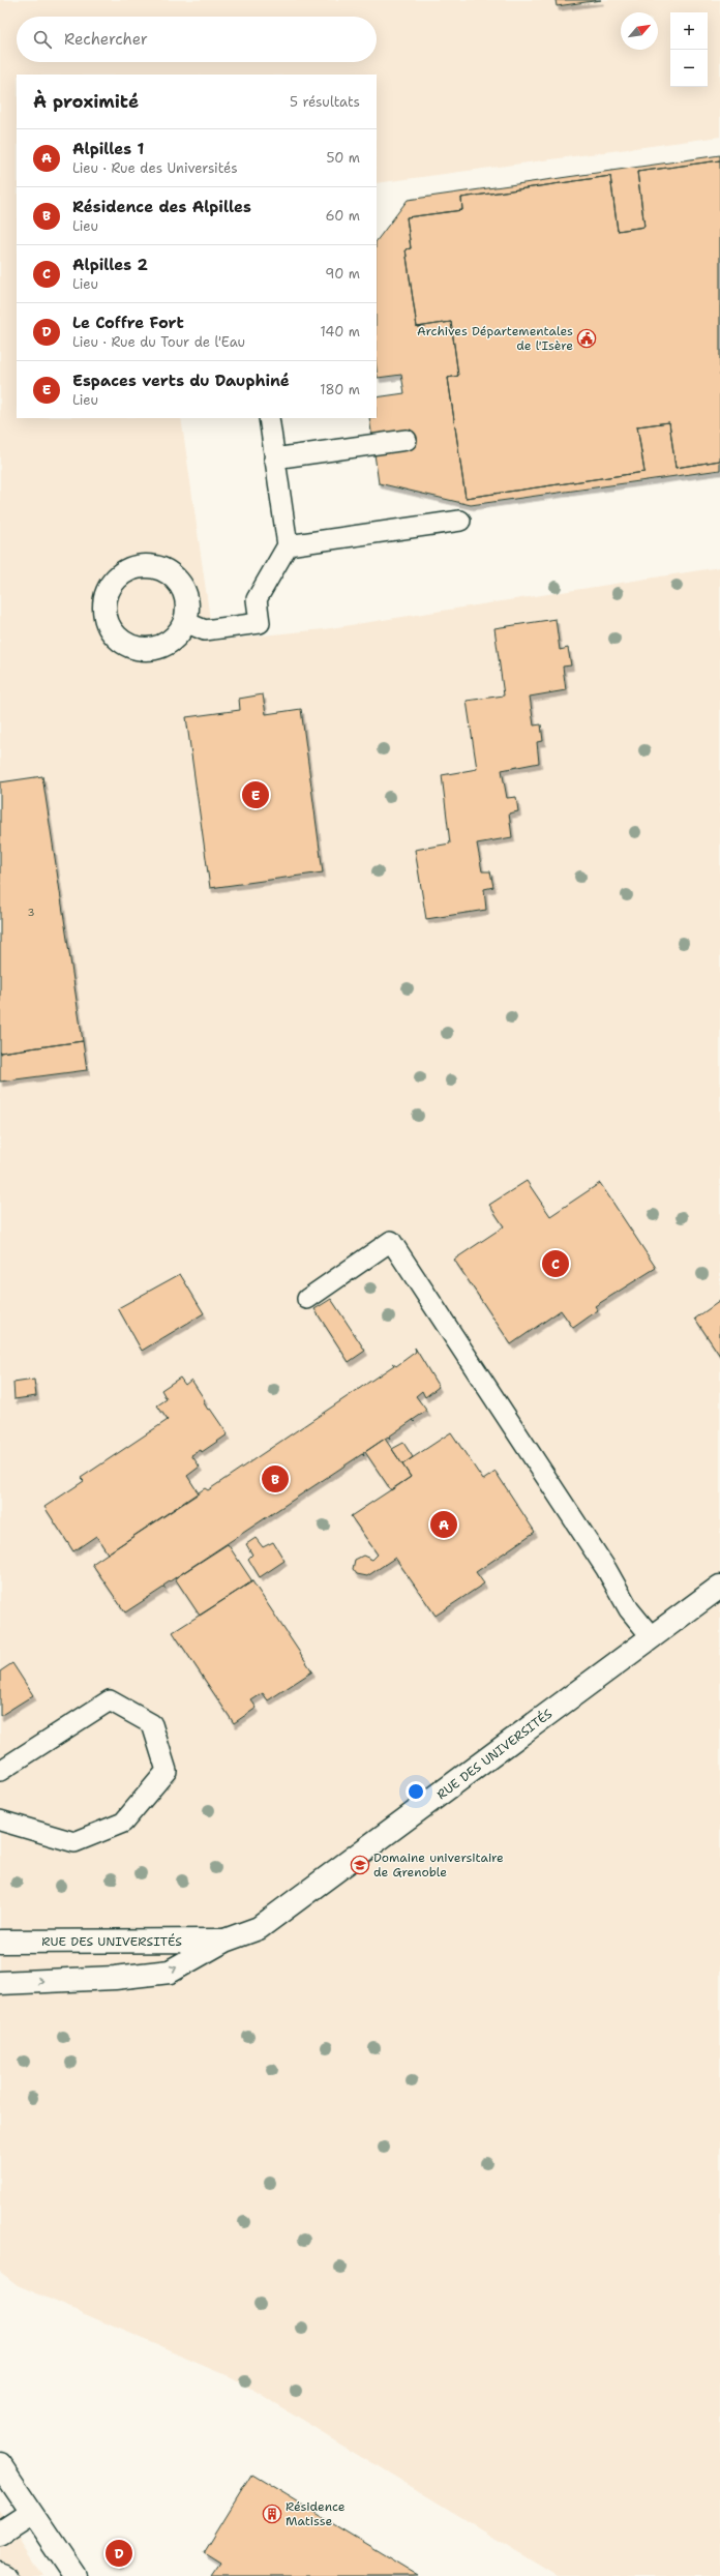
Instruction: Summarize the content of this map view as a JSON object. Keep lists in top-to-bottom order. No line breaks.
{"streets":{"street":["RUE DES UNIVERSITÉS"]},"places":{"public building":["Archives Départementales de l'Isère"],"school or university":["Domaine universitaire de Grenoble"],"building":["Résidence Matisse"]},"house_numbers":["3"],"north":"top right","page":{"map_buttons":["+","−"],"search":"Rechercher","heading":["À proximité","5 résultats"],"list":[{"mark":"A","name":"Alpilles 1","note":"Lieu · Rue des Universités","value":"50 m"},{"mark":"B","name":"Résidence des Alpilles","note":"Lieu","value":"60 m"},{"mark":"C","name":"Alpilles 2","note":"Lieu","value":"90 m"},{"mark":"D","name":"Le Coffre Fort","note":"Lieu · Rue du Tour de l'Eau","value":"140 m"},{"mark":"E","name":"Espaces verts du Dauphiné","note":"Lieu","value":"180 m"}],"pins":["E","C","B","A","D"]}}
